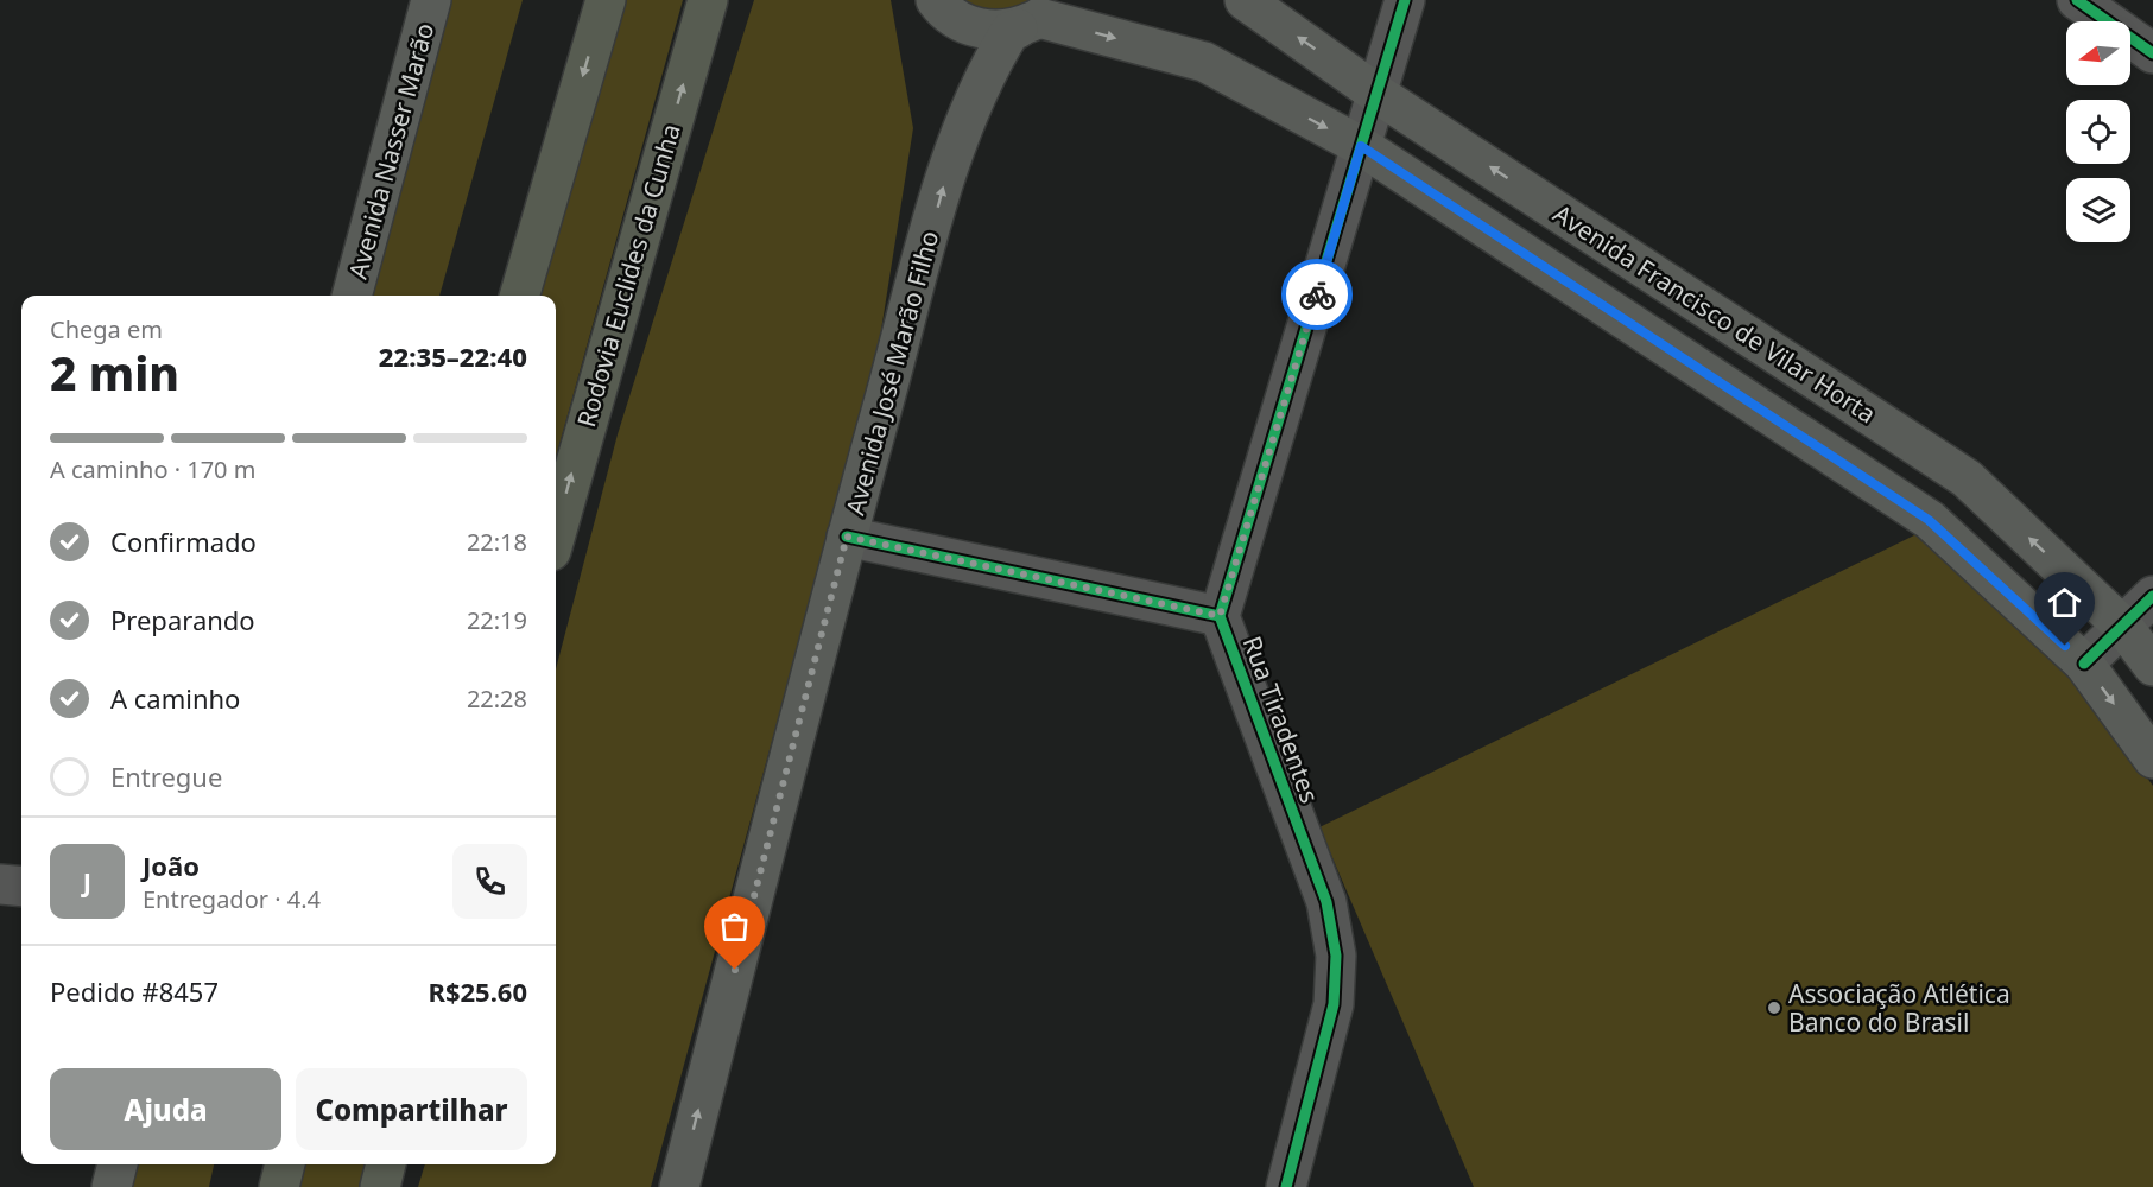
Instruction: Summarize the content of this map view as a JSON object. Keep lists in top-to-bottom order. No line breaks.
{"streets":{"highway":["Rodovia Euclides da Cunha"],"main road":["Avenida Nasser Marão","Avenida Francisco de Vilar Horta","Avenida José Marão Filho"],"street":["Rua Tiradentes"]},"crossings":[["Avenida Francisco de Vilar Horta","Rua Tiradentes"]],"one_way":["Avenida José Marão Filho"],"places":["Associação Atlética Banco do Brasil"],"north":"left","page":{"heading":["2 min","Chega em","22:35–22:40"],"panel":["João","Entregador · 4.4","Pedido #8457","R$25.60"],"bar":"A caminho · 170 m","list":[["Confirmado","22:18"],["Preparando","22:19"],["A caminho","22:28"],"Entregue"],"round":"J","buttons":["Ajuda","Compartilhar"]}}
